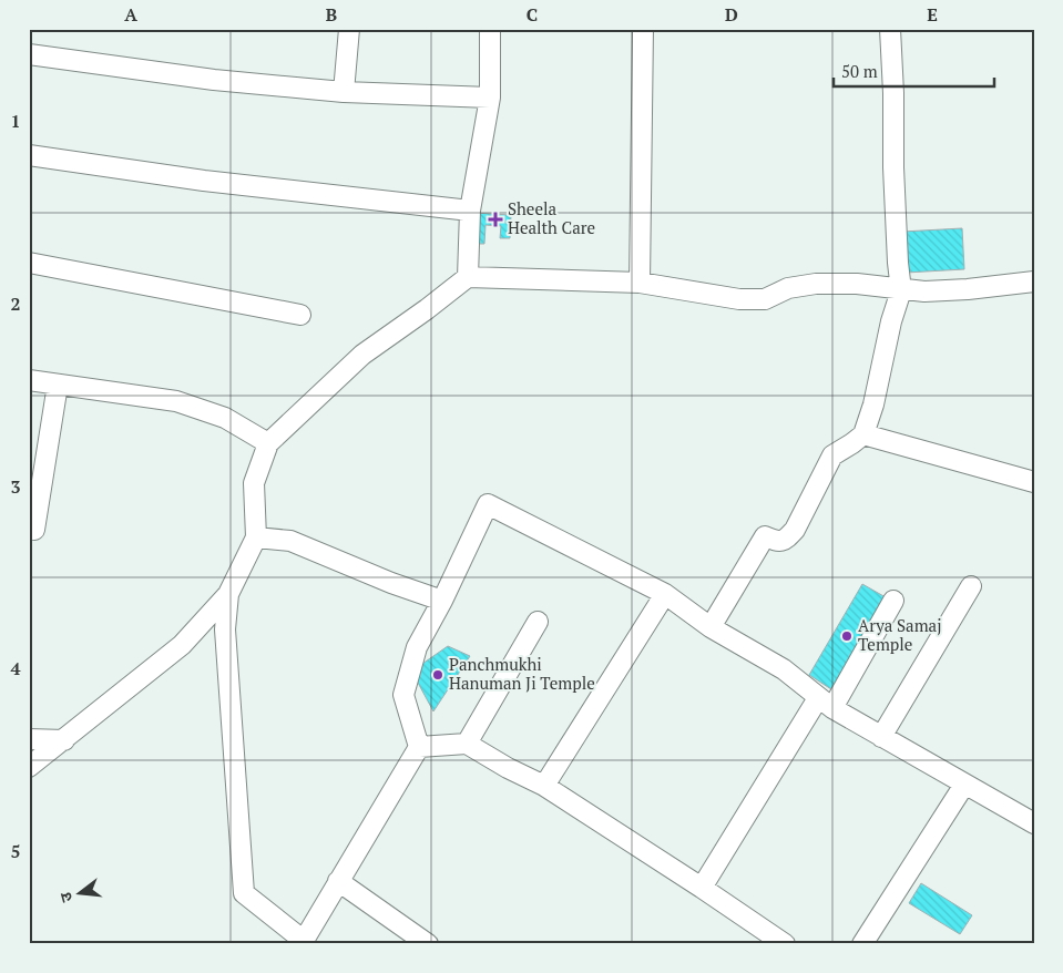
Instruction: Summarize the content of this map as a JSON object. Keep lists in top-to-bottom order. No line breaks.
{"places":{"health":["Sheela Health Care"],"other":["Arya Samaj Temple","Panchmukhi Hanuman Ji Temple"]},"scale_bar":"50 m","north":"left","grid":{"columns":["A","B","C","D","E"],"rows":["1","2","3","4","5"]}}
